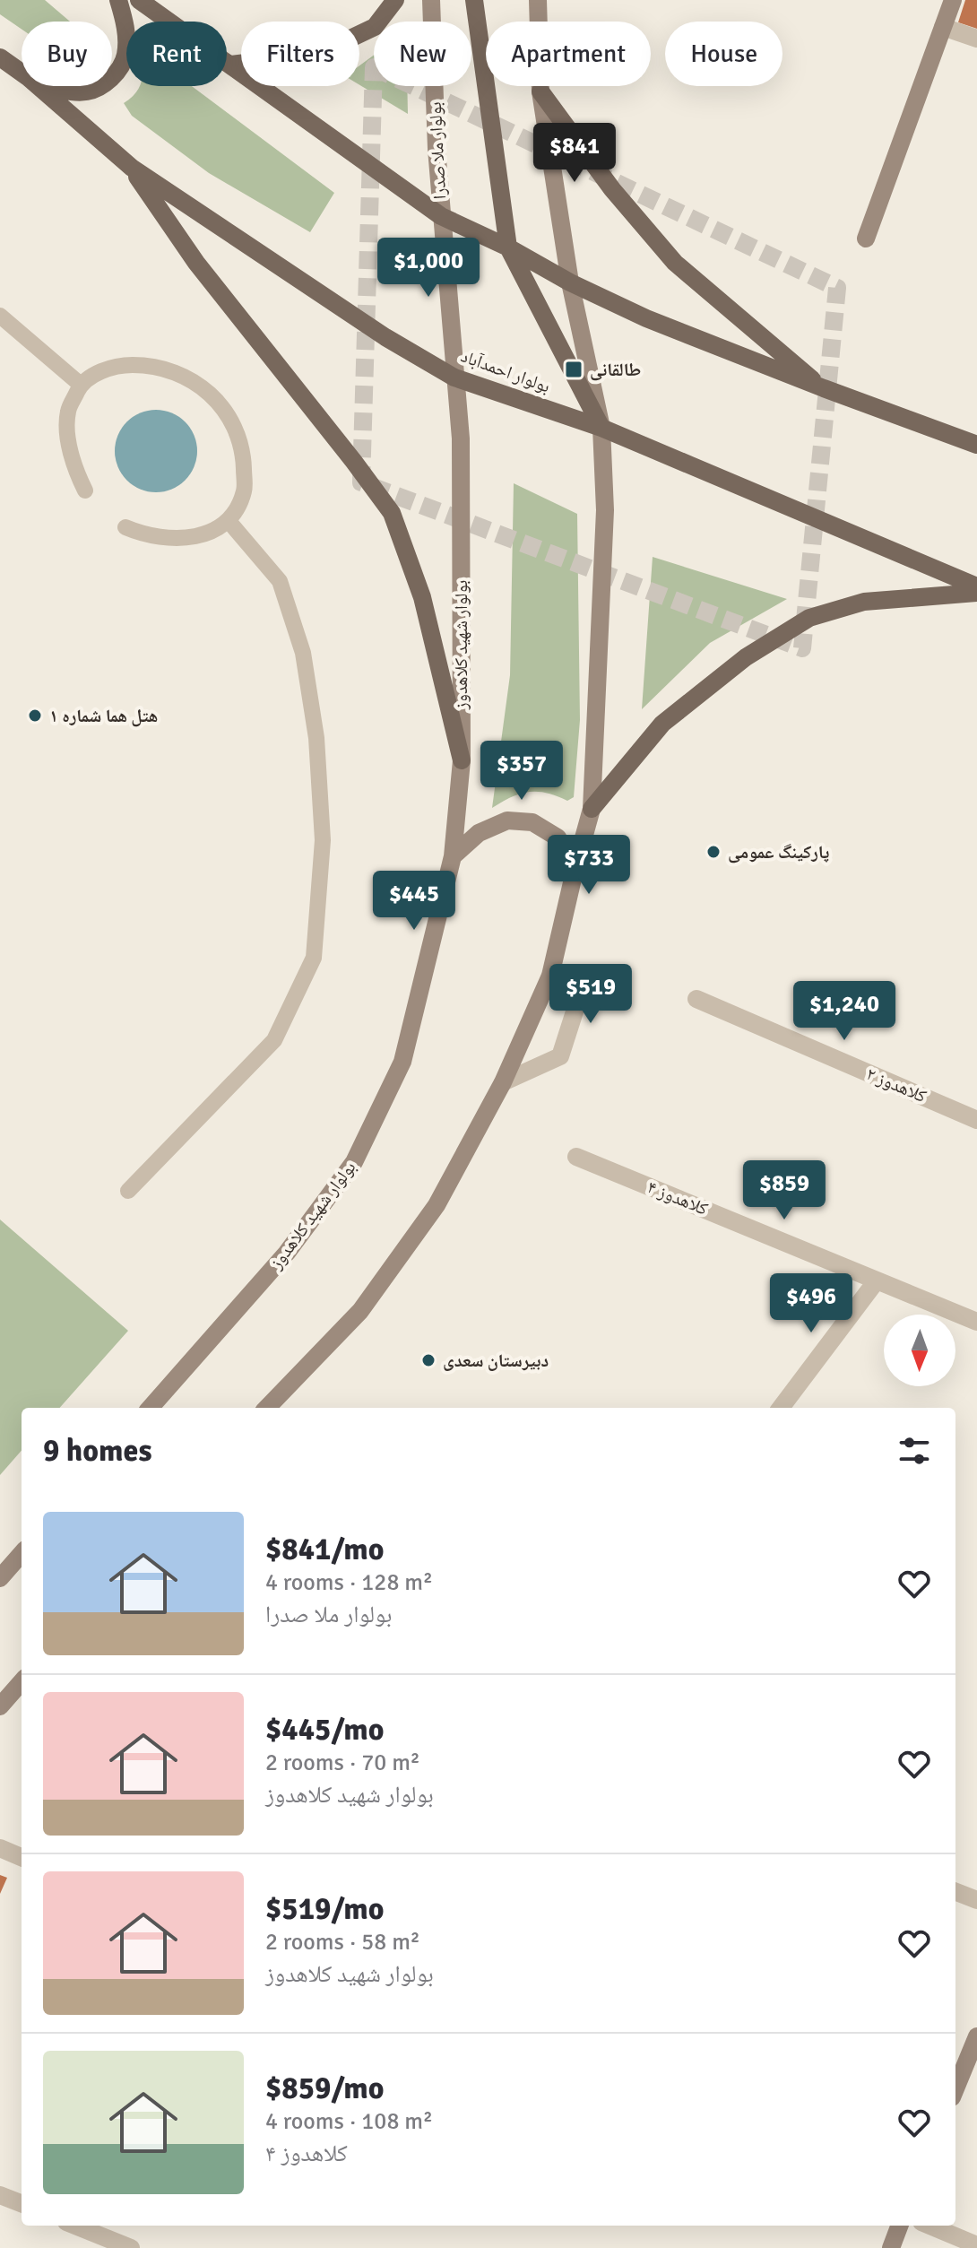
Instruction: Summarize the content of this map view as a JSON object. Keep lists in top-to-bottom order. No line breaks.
{"streets":{"main road":["بولوار ملا صدرا","بولوار احمدآباد","بولوار شهید کلاهدوز"],"street":["کلاهدوز ۲","کلاهدوز ۴"]},"crossings":[["بولوار ملا صدرا","بولوار شهید کلاهدوز"],["بولوار احمدآباد","بولوار شهید کلاهدوز"]],"places":{"transit":["طالقانی"],"other":["هتل هما شماره ۱","پارکینگ عمومی","دبیرستان سعدی"]},"north":"bottom","page":{"chip":["Buy","Rent","Filters","New","Apartment","House"],"price":["$841","$1,000","$357","$733","$445","$519","$1,240","$859","$496"],"heading":"9 homes","list":[{"name":"$841/mo","note":"4 rooms · 128 m² · بولوار ملا صدرا"},{"name":"$445/mo","note":"2 rooms · 70 m² · بولوار شهید کلاهدوز"},{"name":"$519/mo","note":"2 rooms · 58 m² · بولوار شهید کلاهدوز"},{"name":"$859/mo","note":"4 rooms · 108 m² · کلاهدوز ۴"}]}}
